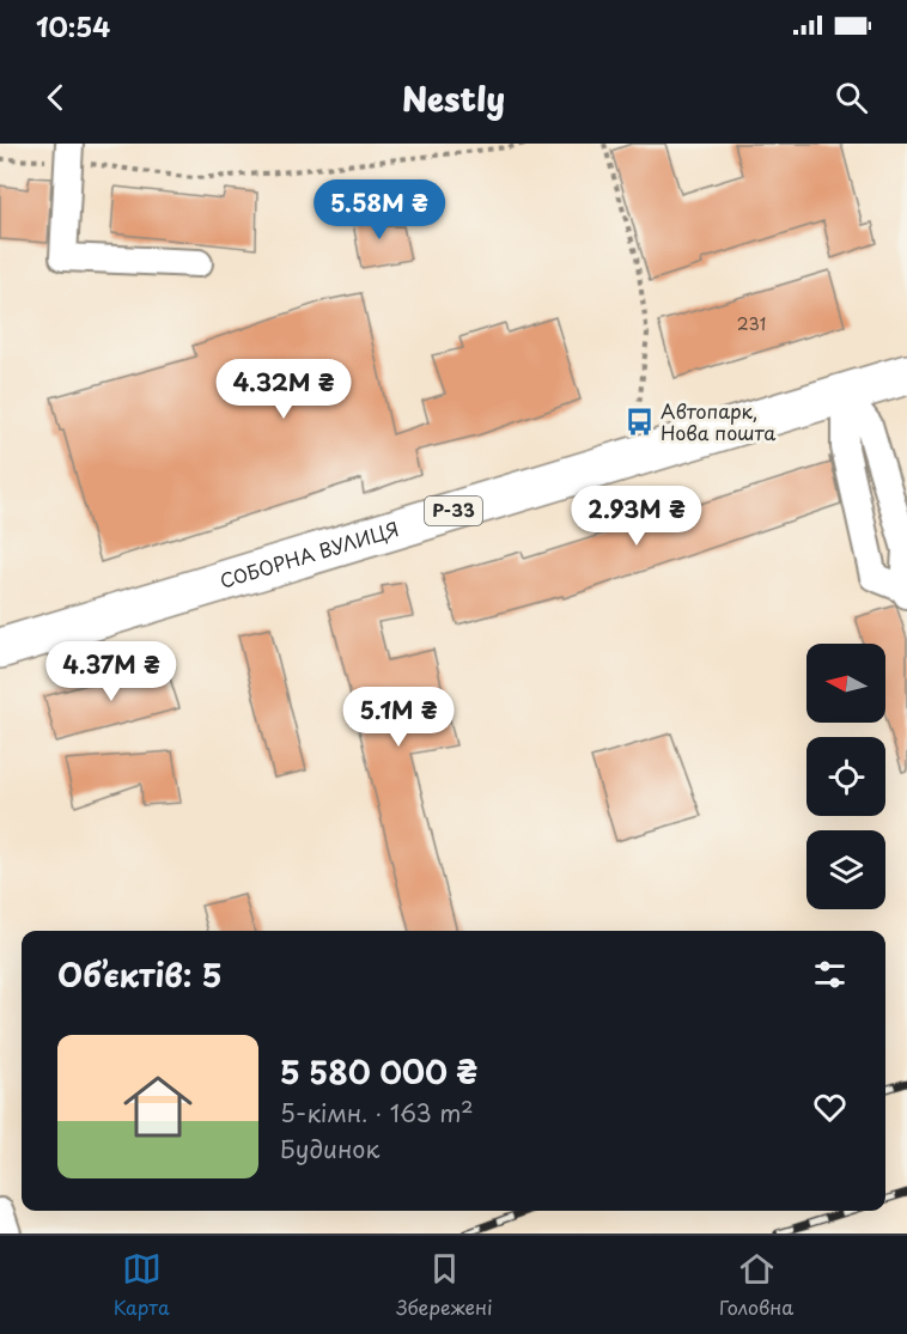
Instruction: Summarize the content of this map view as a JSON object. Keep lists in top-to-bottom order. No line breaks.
{"streets":{"main road":["Р-33","СОБОРНА ВУЛИЦЯ"]},"places":{"bus stop":["Автопарк, Нова пошта"]},"house_numbers":["231"],"north":"left","page":{"status":"10:54","header":"Nestly","price":["5.58M ₴","4.32M ₴","2.93M ₴","4.37M ₴","5.1M ₴"],"heading":"Об’єктів: 5","list":[{"name":"5 580 000 ₴","note":"5-кімн. · 163 m² · Будинок"}],"tabs":["Карта","Збережені","Головна"]}}
